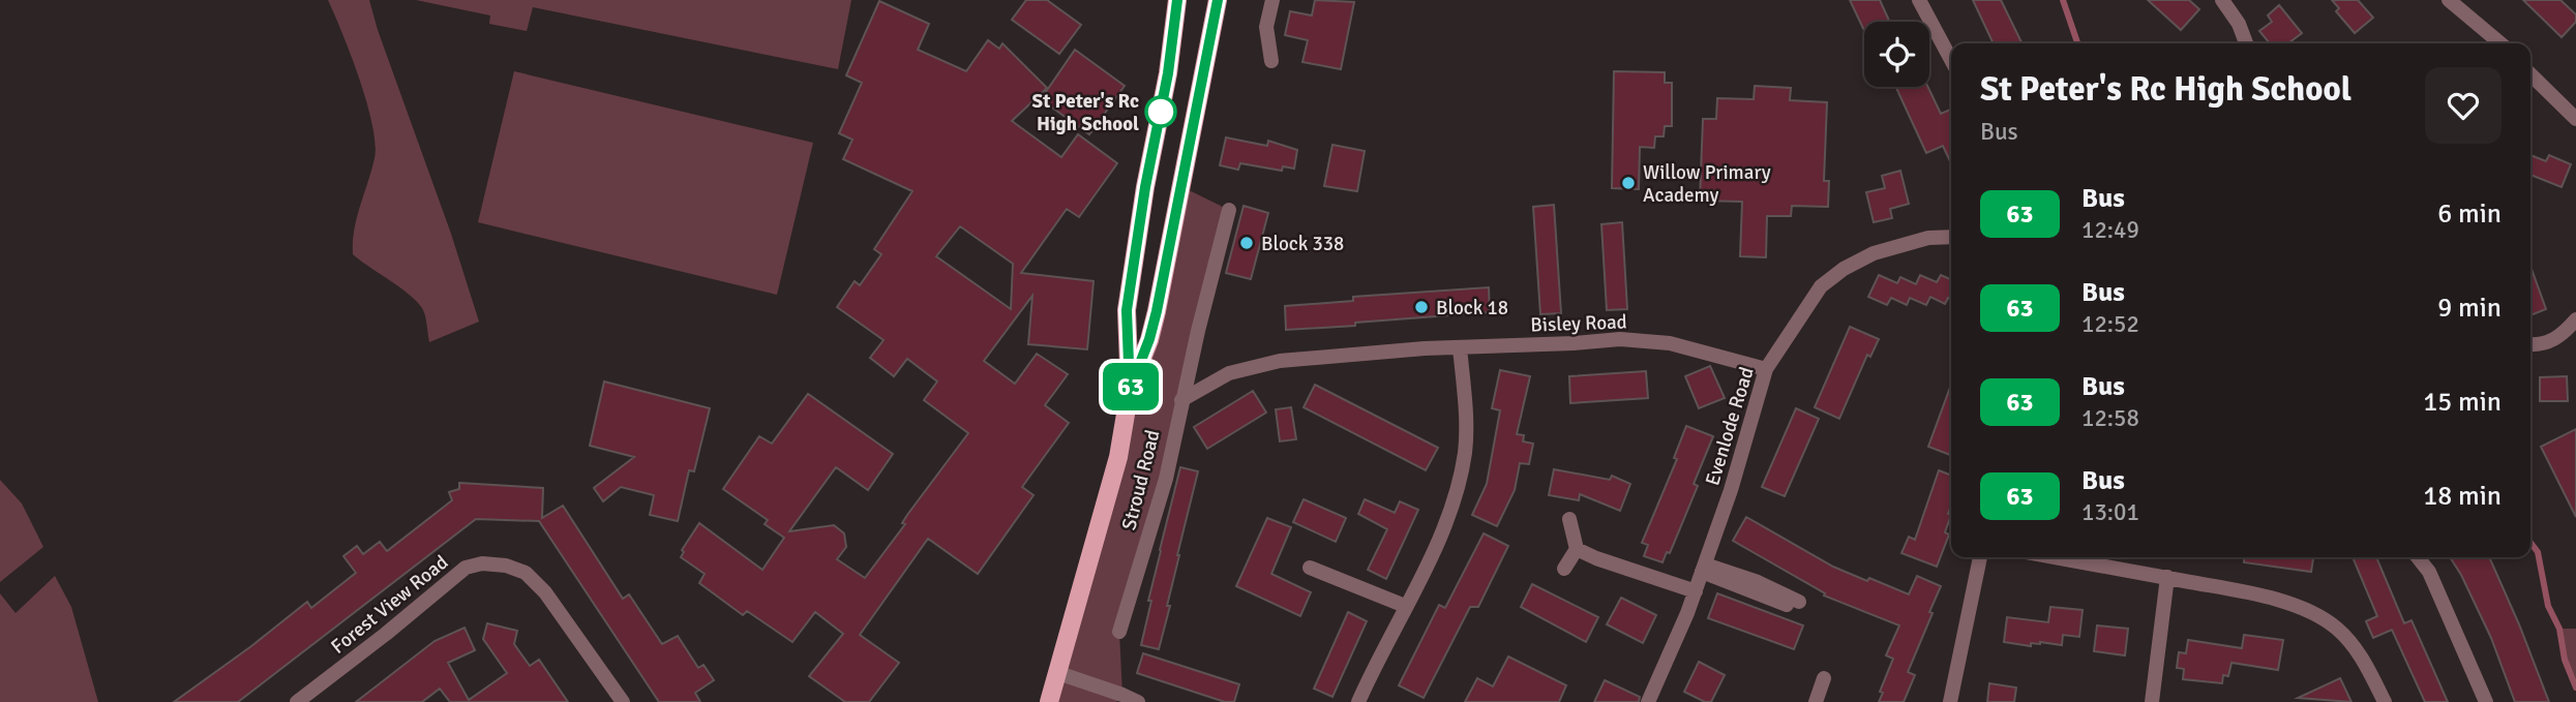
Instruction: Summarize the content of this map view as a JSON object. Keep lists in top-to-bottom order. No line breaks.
{"streets":{"main road":["Stroud Road"],"street":["Bisley Road","Evenlode Road","Forest View Road"]},"crossings":[["Bisley Road","Evenlode Road"],["Bisley Road","Stroud Road"]],"places":["St Peter's Rc High School","Willow Primary Academy","Block 338","Block 18"],"lines":["bus line 63"],"page":{"on_map":"63","heading":["St Peter's Rc High School","Bus"],"list":[{"mark":"63","name":"Bus","note":"12:49","value":"6 min"},{"mark":"63","name":"Bus","note":"12:52","value":"9 min"},{"mark":"63","name":"Bus","note":"12:58","value":"15 min"},{"mark":"63","name":"Bus","note":"13:01","value":"18 min"}]}}
